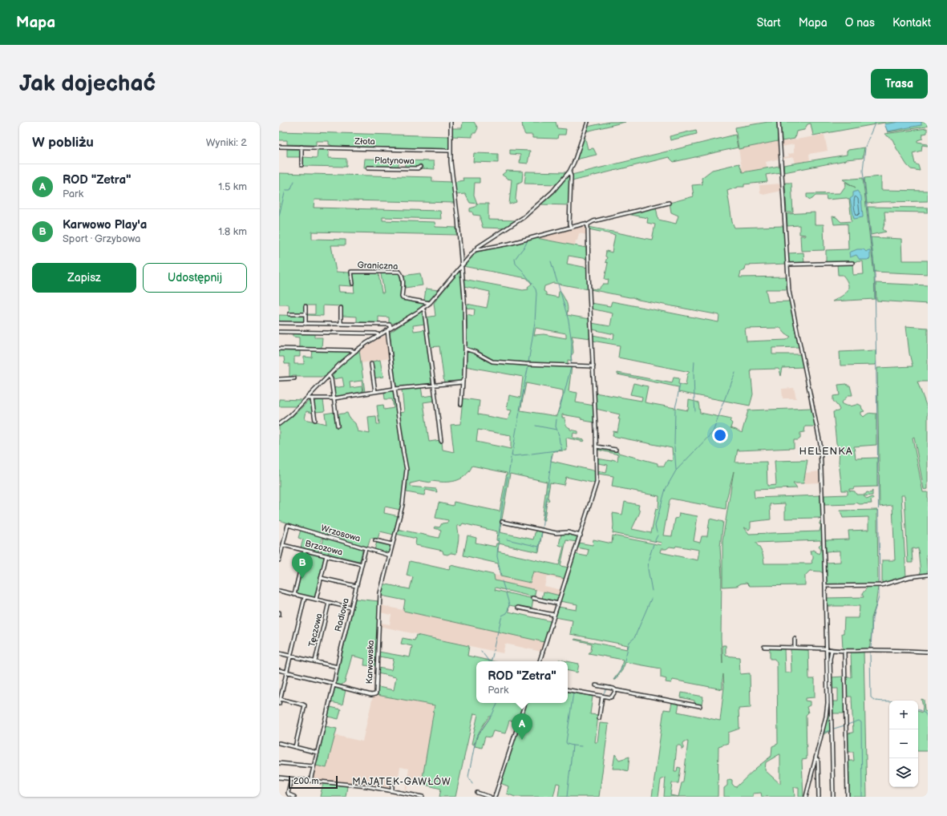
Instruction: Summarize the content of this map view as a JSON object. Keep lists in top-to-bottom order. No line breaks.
{"streets":{"street":["Złota","Platynowa","Graniczna","Wrzosowa","Brzozowa","Radiowa","Tęczowa","Karwowska"]},"crossings":[["Wrzosowa","Brzozowa"],["Wrzosowa","Radiowa"],["Wrzosowa","Karwowska"],["Brzozowa","Radiowa"],["Radiowa","Karwowska"]],"districts":["HELENKA","MAJĄTEK-GAWŁÓW"],"scale_bar":"200 m","page":{"header":"Mapa","nav":["Start","Mapa","O nas","Kontakt"],"buttons":["Trasa",["Zapisz","Udostępnij"]],"title":"Jak dojechać","heading":["W pobliżu","Wyniki: 2"],"list":[{"mark":"A","name":"ROD \"Zetra\"","note":"Park","value":"1.5 km"},{"mark":"B","name":"Karwowo Play'a","note":"Sport · Grzybowa","value":"1.8 km"}],"pins":["B","A"],"popup":["ROD \"Zetra\"","Park"],"map_buttons":["+","−"],"scale":"200 m"}}
